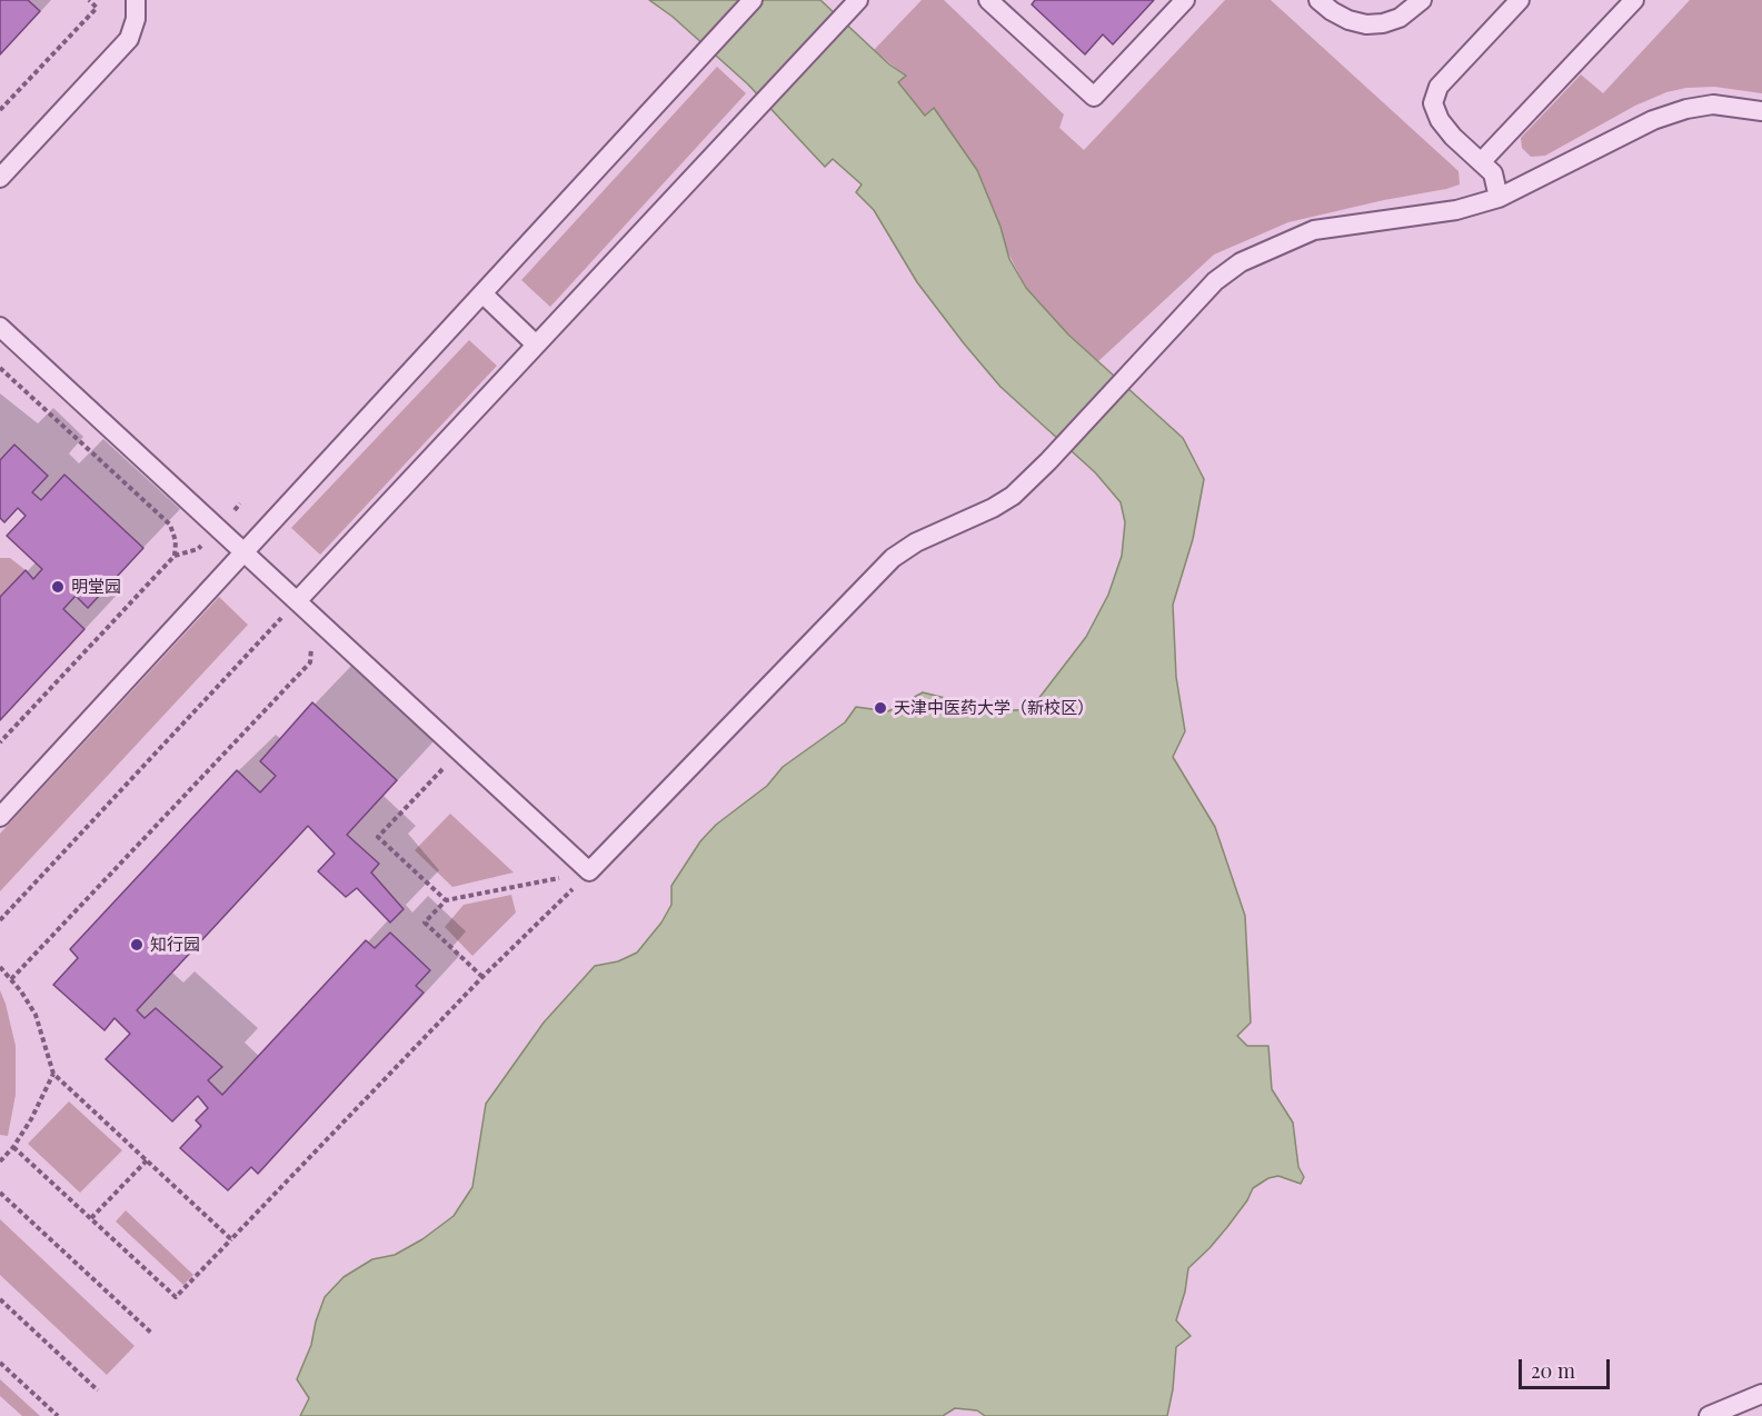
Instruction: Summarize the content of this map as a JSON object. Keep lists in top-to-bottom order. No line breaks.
{"places":["明堂园","天津中医药大学（新校区）","知行园"],"scale_bar":"20 m"}
